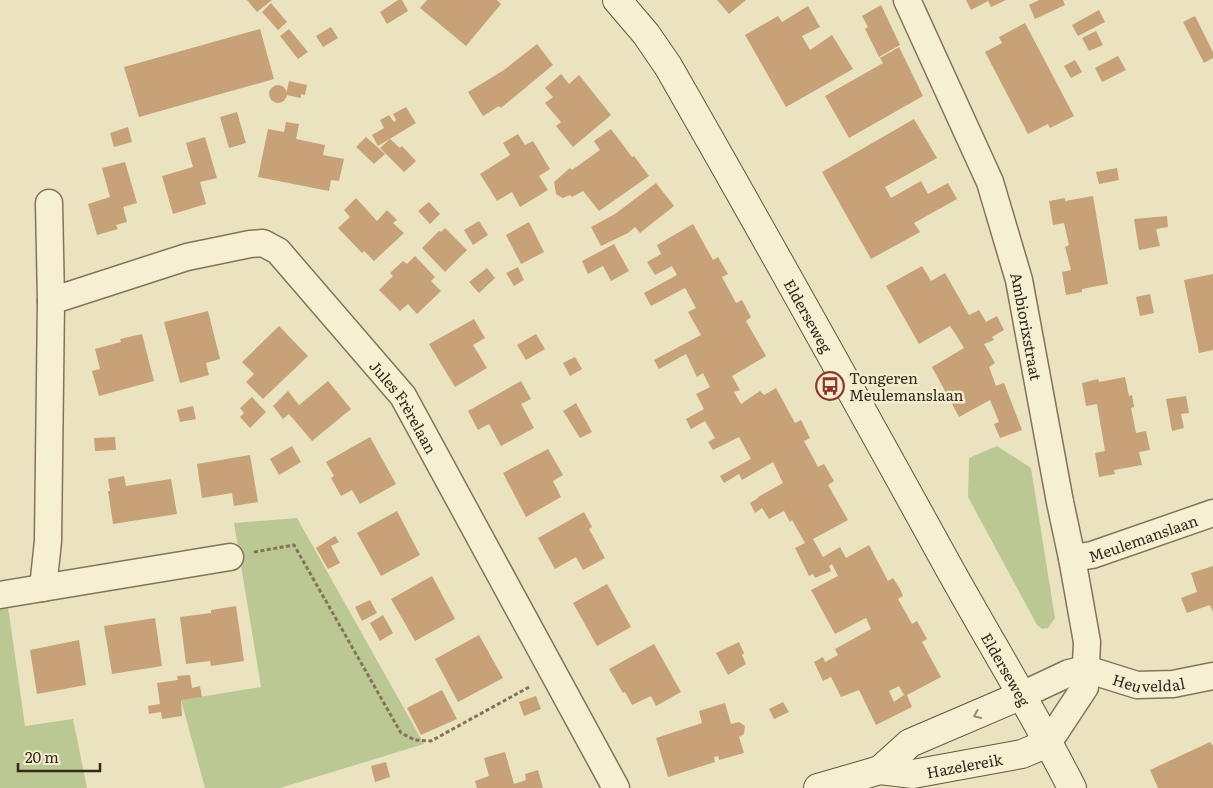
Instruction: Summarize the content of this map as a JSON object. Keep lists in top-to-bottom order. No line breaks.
{"streets":{"main road":["Elderseweg","Hazelereik"],"street":["Ambiorixstraat","Jules Frèrelaan","Meulemanslaan","Heuveldal"]},"crossings":[["Elderseweg","Ambiorixstraat"],["Elderseweg","Hazelereik"],["Ambiorixstraat","Meulemanslaan"],["Ambiorixstraat","Heuveldal"],["Ambiorixstraat","Hazelereik"]],"places":{"bus stop":["Tongeren Meulemanslaan"]},"scale_bar":"20 m"}
